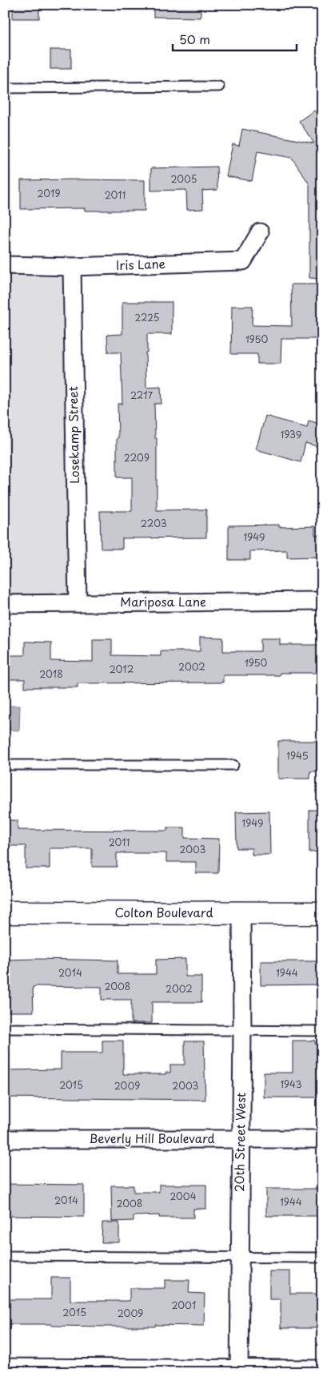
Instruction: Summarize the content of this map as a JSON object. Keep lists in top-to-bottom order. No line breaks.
{"streets":{"street":["Iris Lane","Losekamp Street","Mariposa Lane","Colton Boulevard","Beverly Hill Boulevard","20th Street West"]},"crossings":[["Iris Lane","Losekamp Street"],["Losekamp Street","Mariposa Lane"],["Colton Boulevard","20th Street West"],["Beverly Hill Boulevard","20th Street West"]],"house_numbers":["2005","2019","2011","2225","1950","2217","1939","2209","2203","1949","1950","2002","2012","2018","1945","1949","2011","2003","2014","1944","2008","2002","1943","2015","2009","2003","2004","2014","1944","2008","2001","2015","2009"],"scale_bar":"50 m"}
